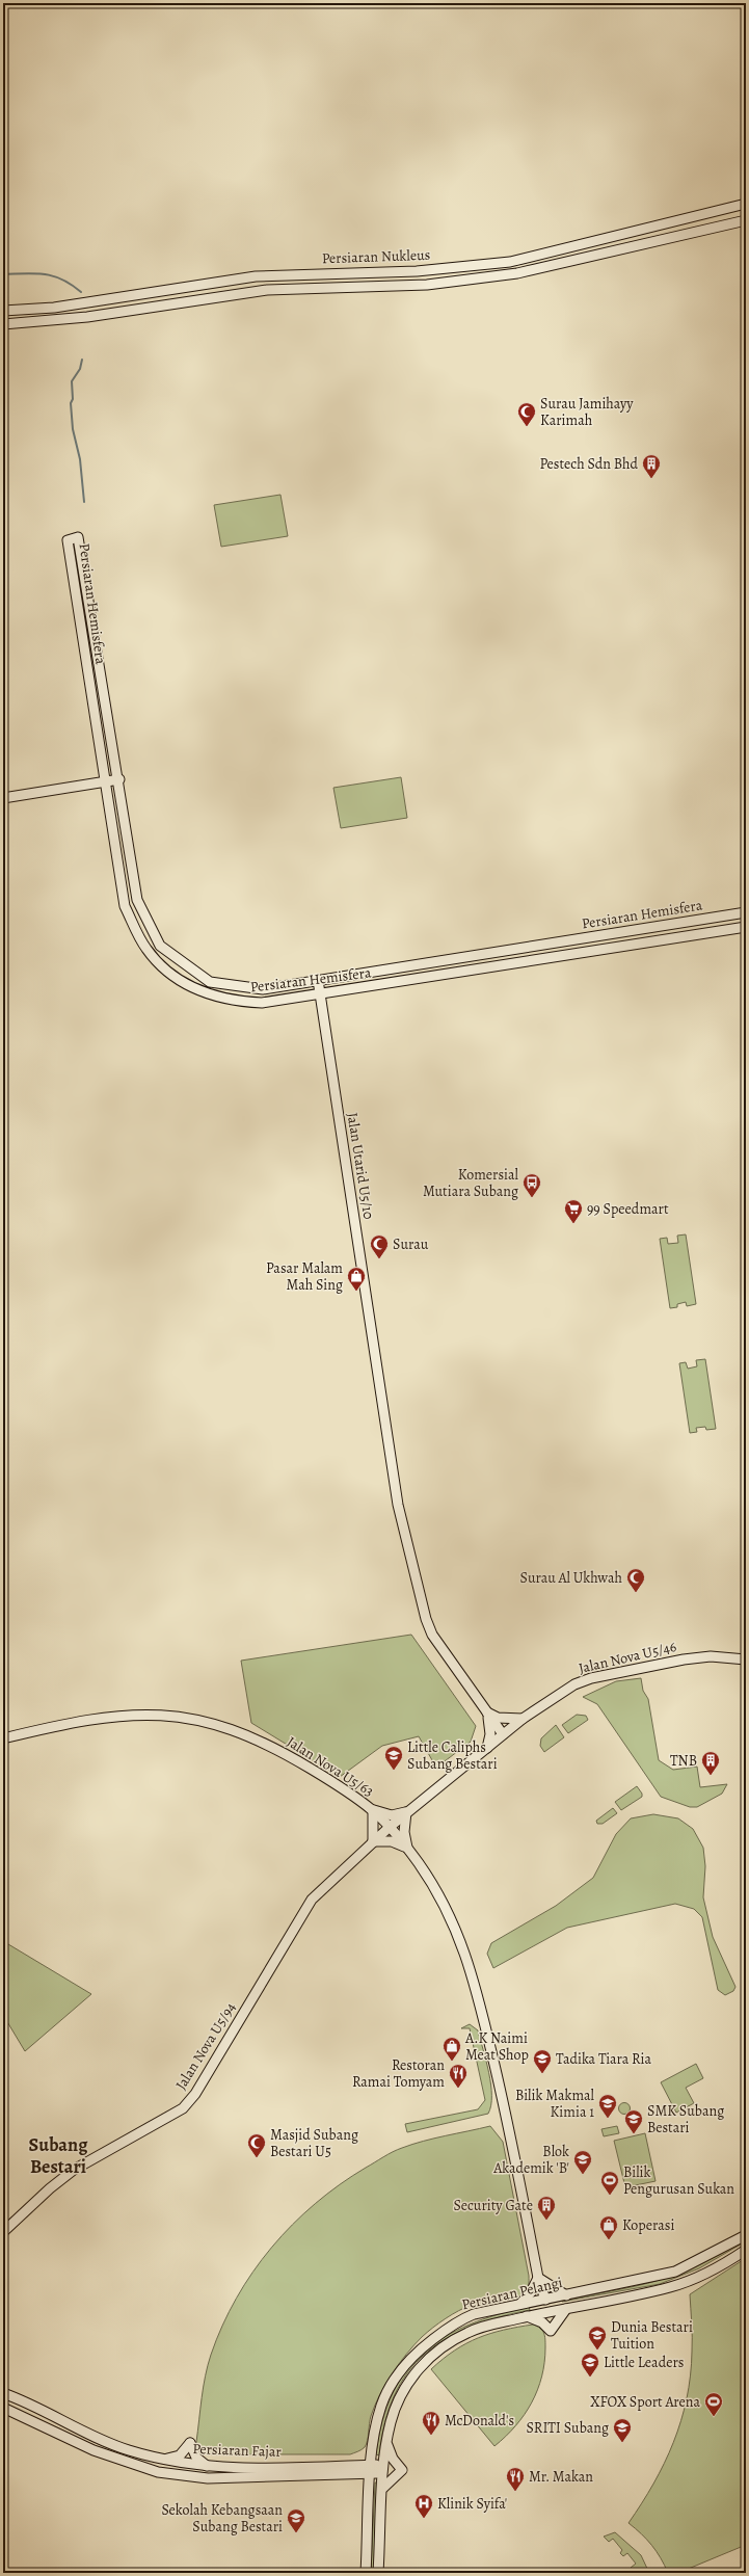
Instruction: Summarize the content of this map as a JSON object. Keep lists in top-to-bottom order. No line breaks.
{"streets":{"street":["Persiaran Nukleus","Persiaran Hemisfera","Jalan Utarid U5/10","Jalan Nova U5/46","Jalan Nova U5/63","Jalan Nova U5/94","Persiaran Pelangi","Persiaran Fajar"]},"crossings":[["Persiaran Hemisfera","Jalan Utarid U5/10"],["Jalan Utarid U5/10","Jalan Nova U5/46"],["Jalan Nova U5/46","Jalan Nova U5/63"],["Jalan Nova U5/46","Jalan Nova U5/94"],["Jalan Nova U5/63","Jalan Nova U5/94"],["Jalan Nova U5/63","Persiaran Pelangi"]],"districts":["Subang Bestari"],"places":{"mosque":["Surau Jamihayy Karimah","Surau","Surau Al Ukhwah","Masjid Subang Bestari U5"],"building":["Pestech Sdn Bhd","TNB","Security Gate"],"bus stop":["Komersial Mutiara Subang"],"supermarket":["99 Speedmart"],"shop":["Pasar Malam Mah Sing","A.K Naimi Meat Shop","Koperasi"],"school or university":["Little Caliphs Subang Bestari","Tadika Tiara Ria","Bilik Makmal Kimia 1","SMK Subang Bestari","Blok Akademik 'B'","Dunia Bestari Tuition","Little Leaders","SRITI Subang","Sekolah Kebangsaan Subang Bestari"],"restaurant":["Restoran Ramai Tomyam","McDonald's","Mr. Makan"],"sports":["Bilik Pengurusan Sukan","XFOX Sport Arena"],"hospital":["Klinik Syifa'"]}}
